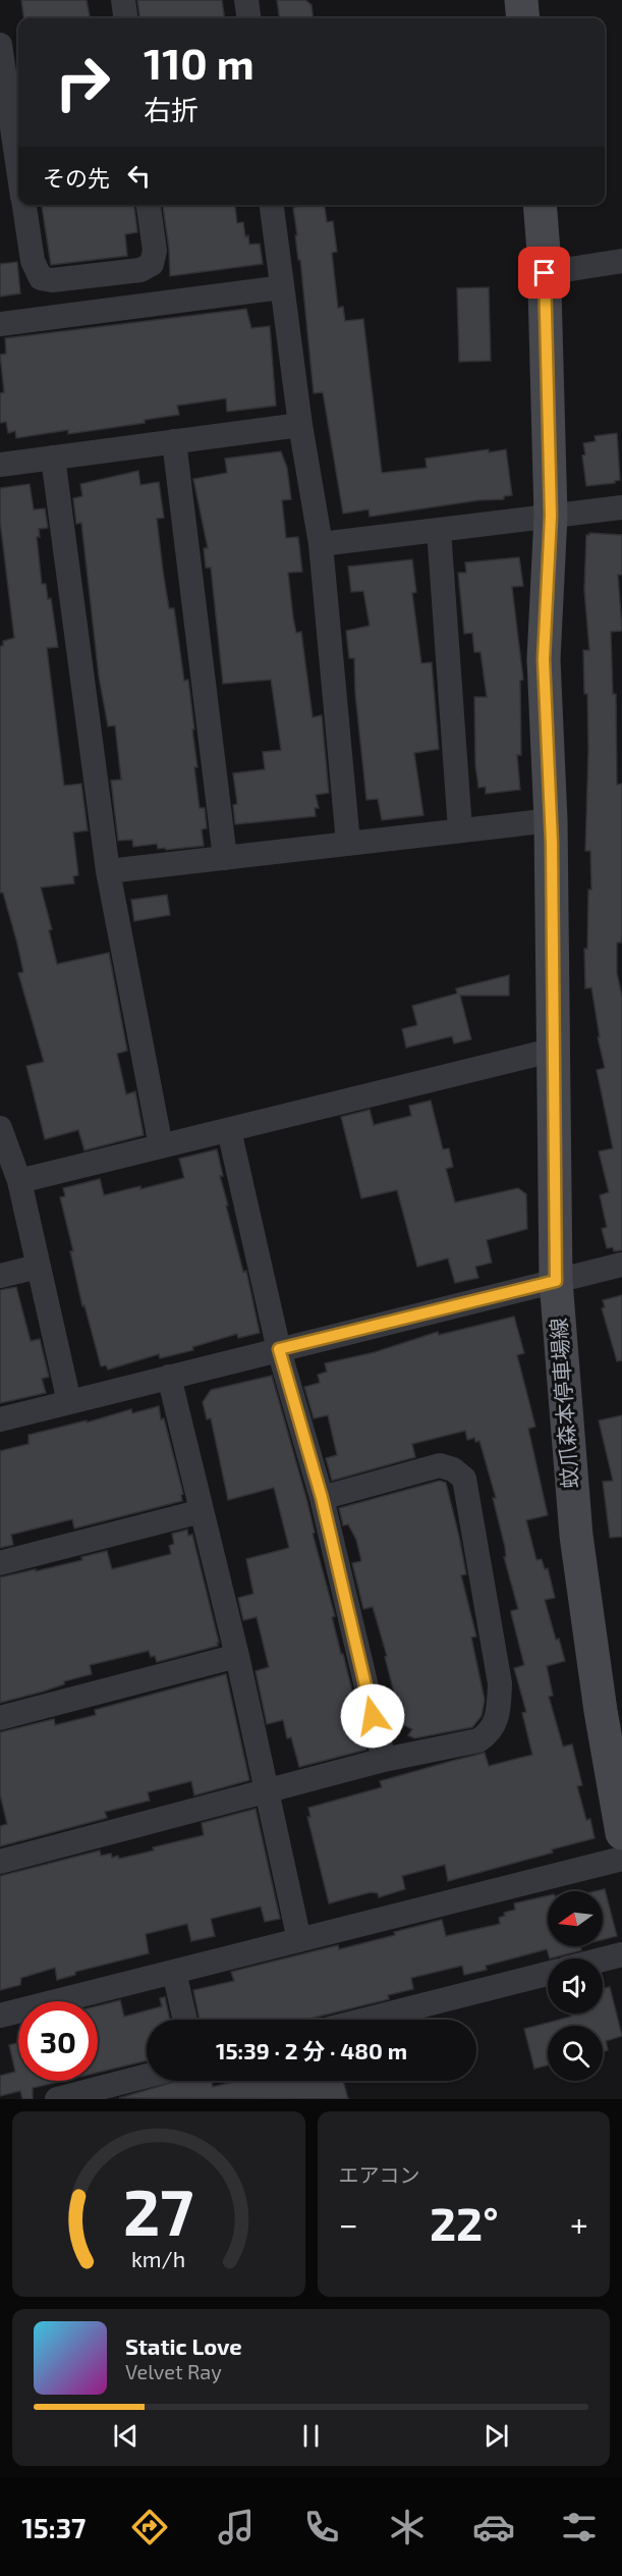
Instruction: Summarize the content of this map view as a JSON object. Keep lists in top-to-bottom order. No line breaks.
{"streets":{"main road":["蚊爪森本停車場線"]},"north":"left","page":{"turn":["110 m","右折"],"then":"その先","limit":"30","trip":"15:39 · 2 分 · 480 m","tile":"エアコン","heat":["−","22°","+"],"song":["Static Love","Velvet Ray"],"tabs":"15:37","gauge":["27","km/h"]}}
